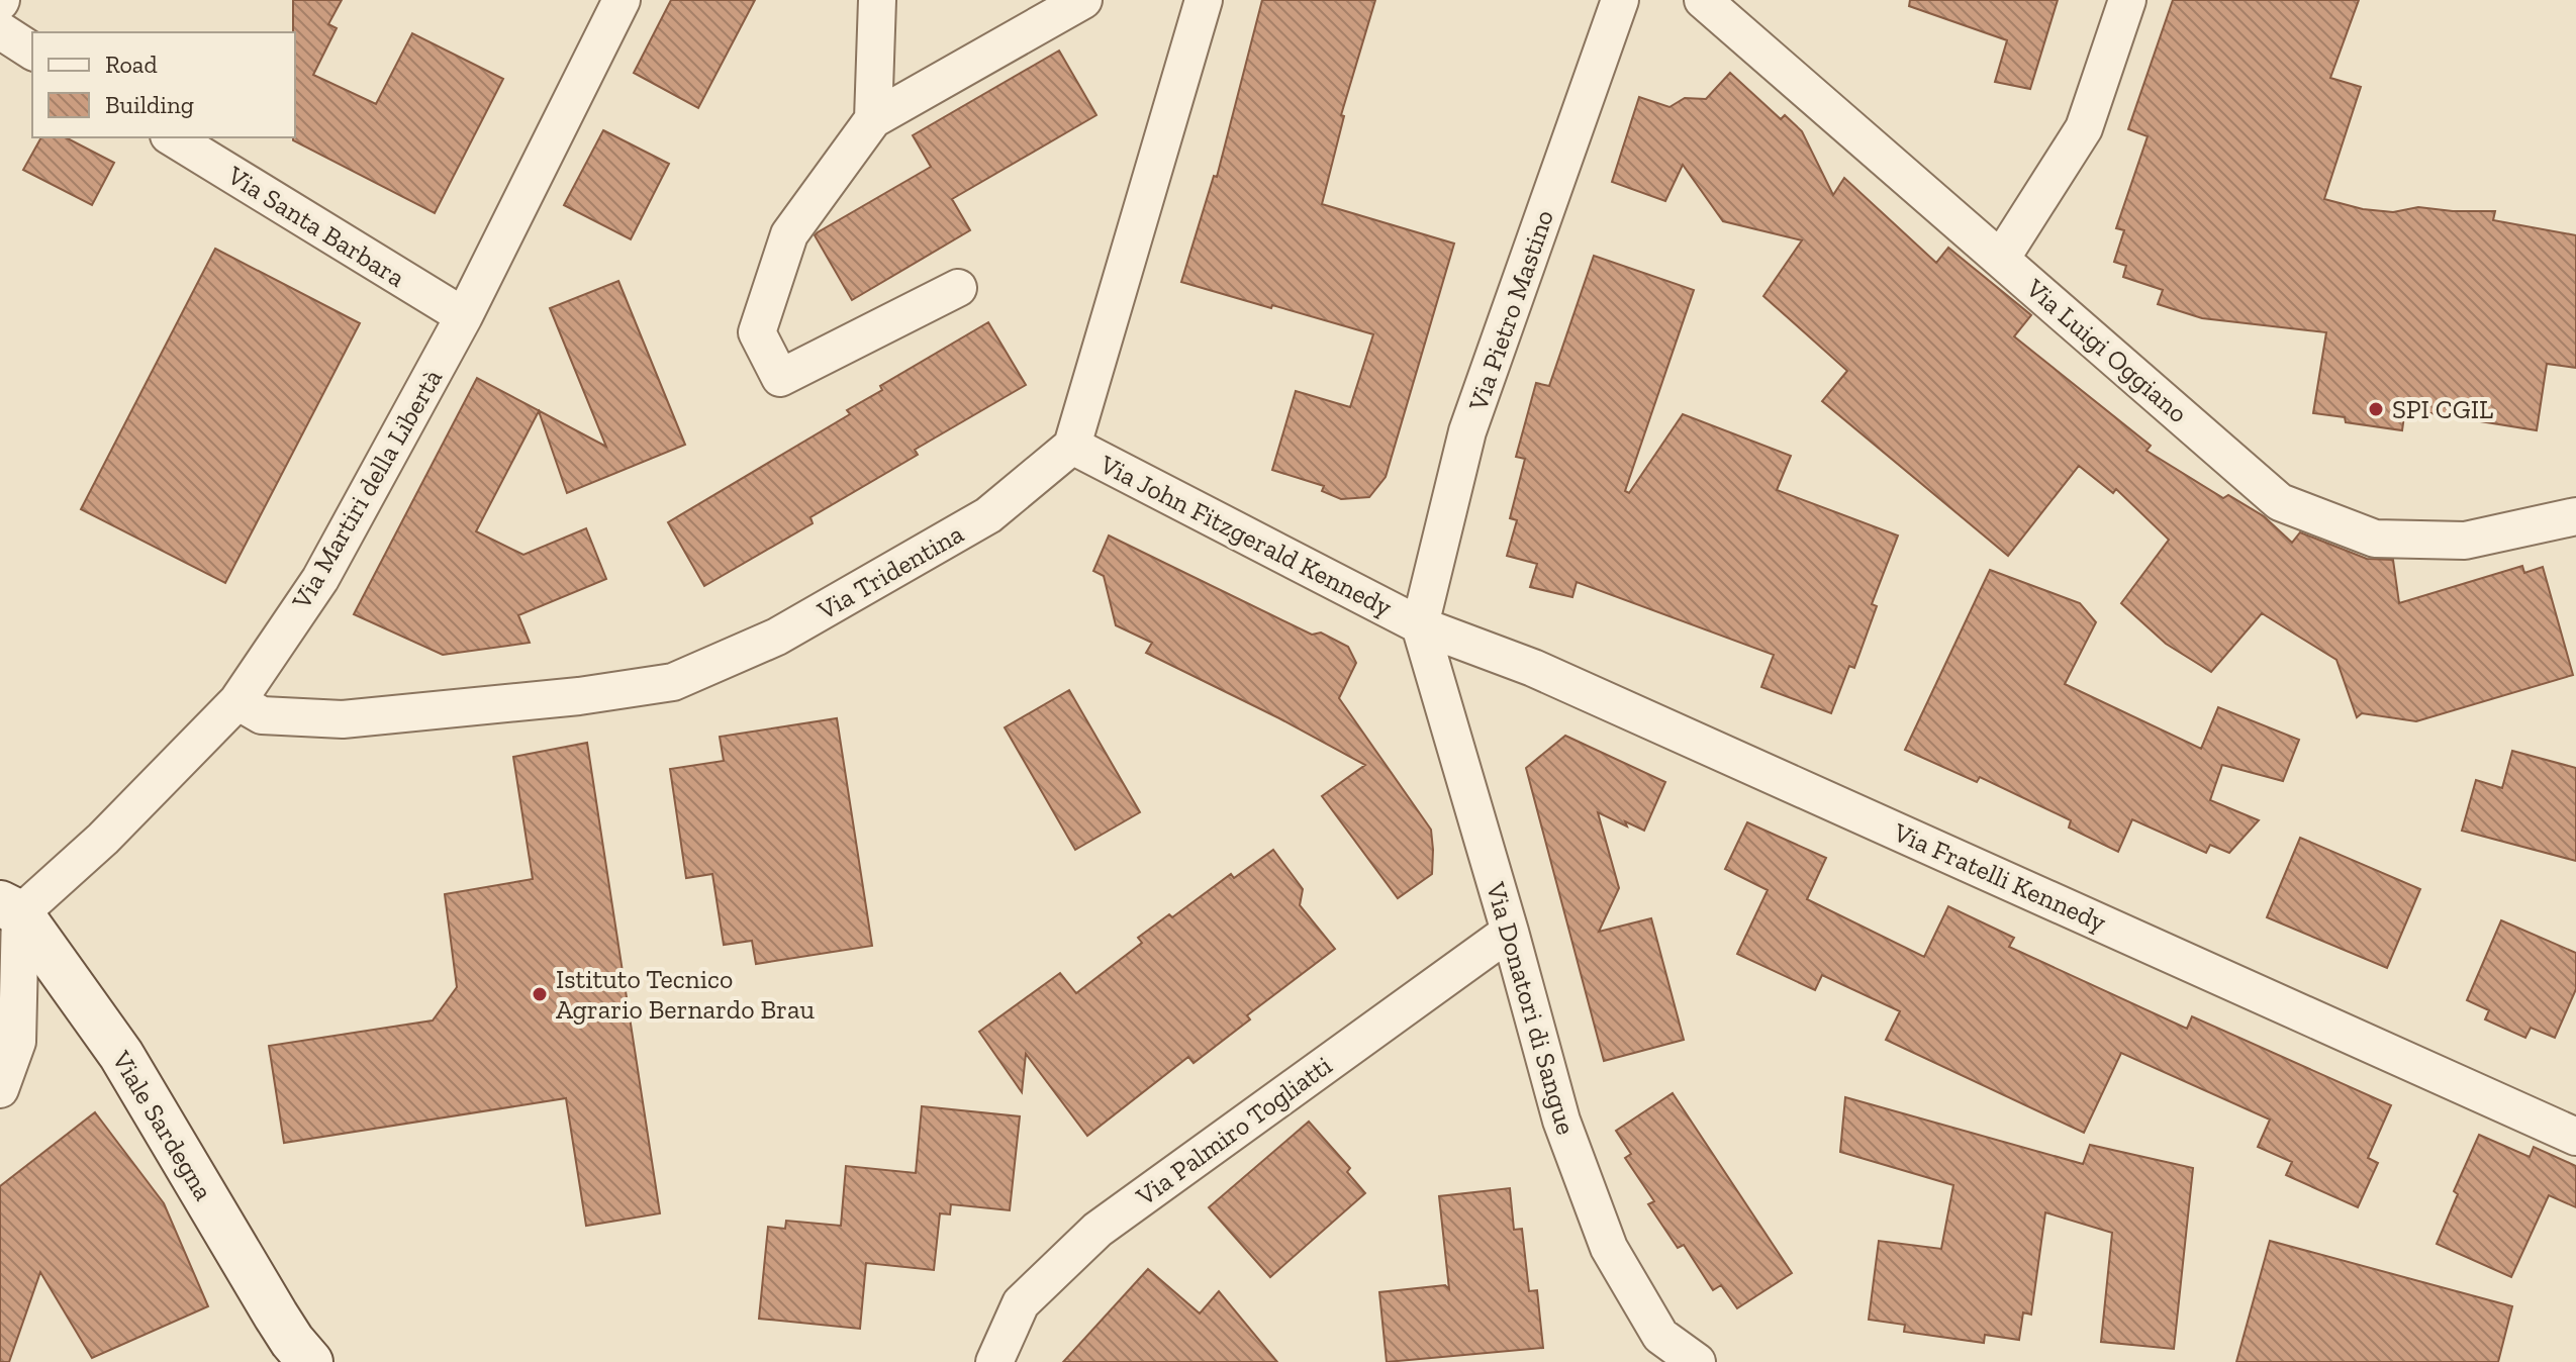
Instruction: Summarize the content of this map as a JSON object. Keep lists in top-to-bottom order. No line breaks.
{"streets":{"street":["Via Santa Barbara","Via Pietro Mastino","Via Luigi Oggiano","Via Martiri della Libertà","Via John Fitzgerald Kennedy","Via Tridentina","Via Fratelli Kennedy","Via Donatori di Sangue","Viale Sardegna","Via Palmiro Togliatti"]},"crossings":[["Via Santa Barbara","Via Martiri della Libertà"],["Via Pietro Mastino","Via John Fitzgerald Kennedy"],["Via Pietro Mastino","Via Fratelli Kennedy"],["Via Pietro Mastino","Via Donatori di Sangue"],["Via Martiri della Libertà","Via Tridentina"],["Via Martiri della Libertà","Viale Sardegna"],["Via John Fitzgerald Kennedy","Via Tridentina"],["Via John Fitzgerald Kennedy","Via Fratelli Kennedy"],["Via John Fitzgerald Kennedy","Via Donatori di Sangue"],["Via Fratelli Kennedy","Via Donatori di Sangue"],["Via Donatori di Sangue","Via Palmiro Togliatti"]],"places":["SPI CGIL","Istituto Tecnico Agrario Bernardo Brau"],"legend":["Road","Building"]}
